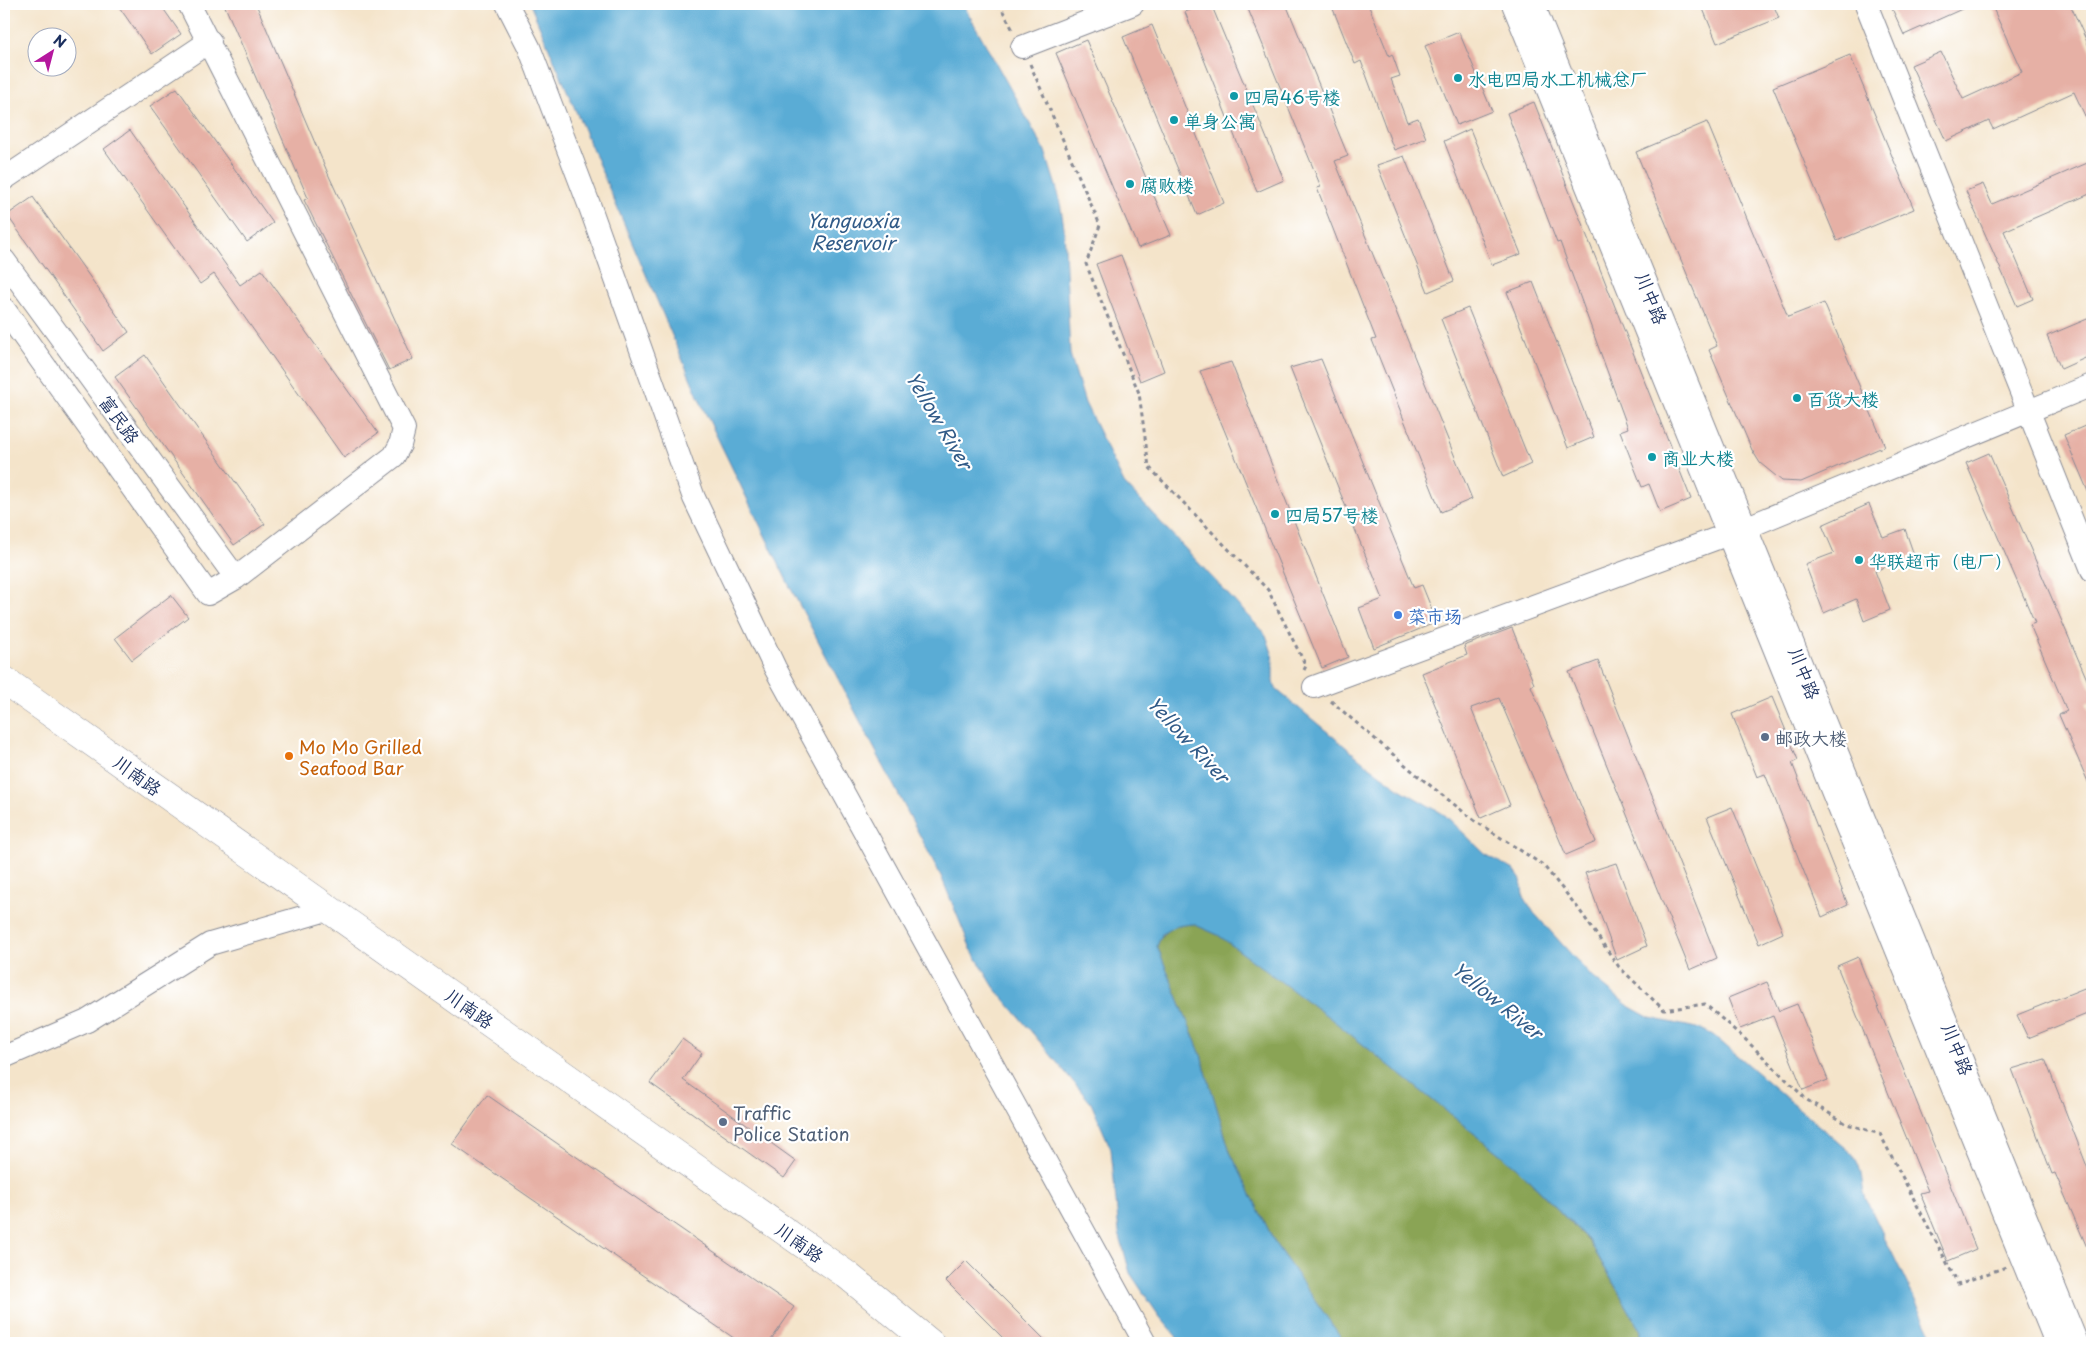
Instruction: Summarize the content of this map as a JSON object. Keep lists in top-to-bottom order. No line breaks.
{"streets":{"main road":["川南路"],"street":["川中路","富民路"]},"water":["Yanguoxia Reservoir","Yellow River"],"places":["水电四局水工机械总厂","四局46号楼","单身公寓","腐败楼","百货大楼","商业大楼","四局57号楼","华联超市（电厂）","菜市场","邮政大楼","Mo Mo Grilled Seafood Bar","Traffic Police Station"],"north":"top right"}
